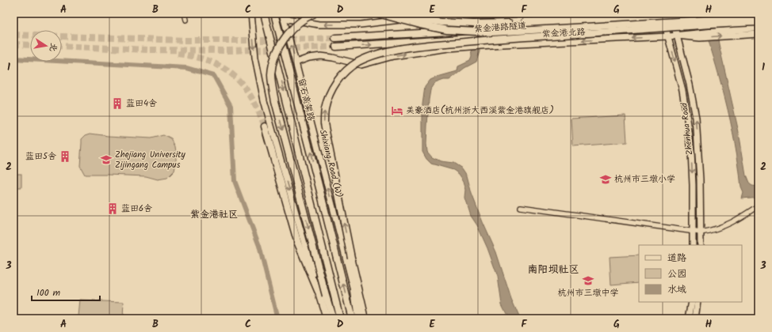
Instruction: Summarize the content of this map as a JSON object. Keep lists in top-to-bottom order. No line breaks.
{"streets":{"highway":["紫金港路隧道","留石高架路"],"main road":["紫金港北路","Zhenhua Road","Shixiang Road (W)"]},"crossings":[["紫金港路隧道","紫金港北路"],["紫金港路隧道","Zhenhua Road"],["紫金港北路","Zhenhua Road"],["紫金港北路","Shixiang Road (W)"]],"districts":["紫金港社区","南阳坝社区"],"places":{"building":["蓝田4舍","蓝田5舍","蓝田6舍"],"hotel":["美豪酒店(杭州浙大西溪紫金港旗舰店)"],"school or university":["Zhejiang University Zijingang Campus","杭州市三墩小学","杭州市三墩中学"]},"legend":["道路","公园","水域"],"scale_bar":"100 m","north":"right","grid":{"columns":["A","B","C","D","E","F","G","H"],"rows":["1","2","3"]}}
